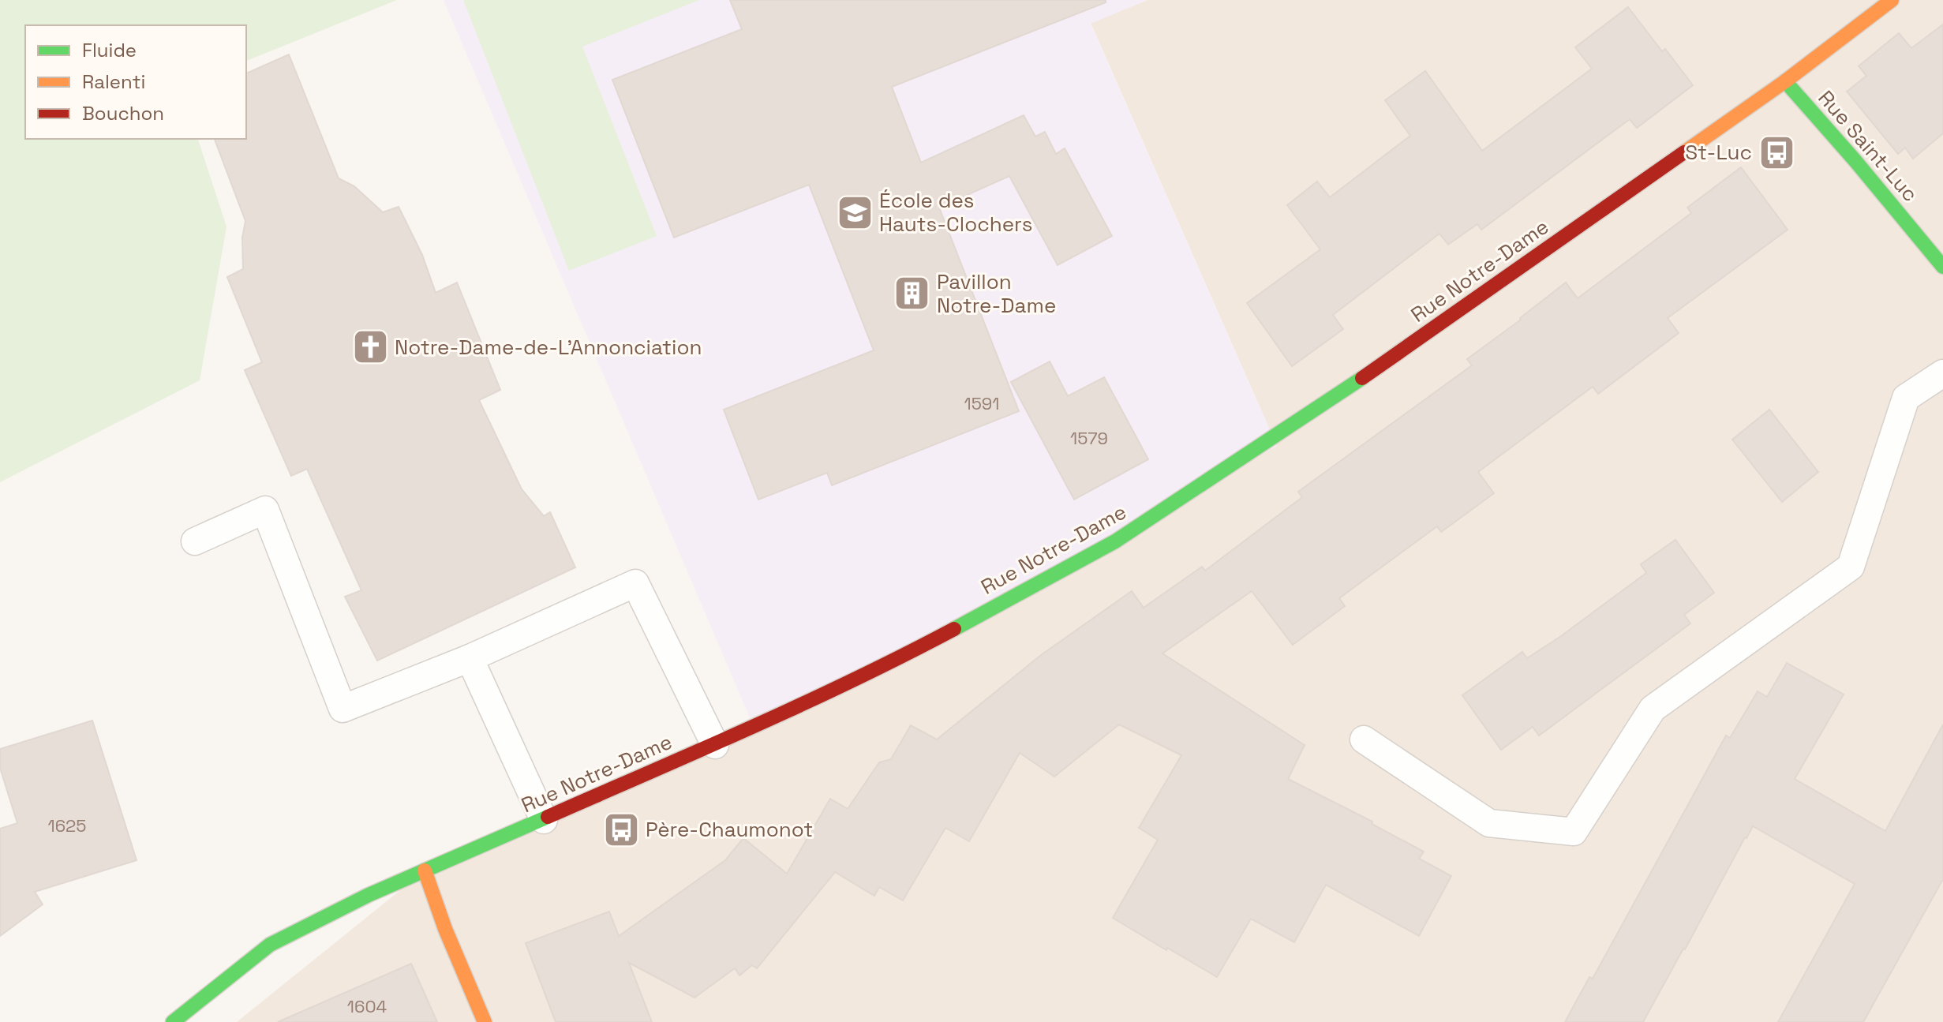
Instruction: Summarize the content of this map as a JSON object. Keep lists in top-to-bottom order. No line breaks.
{"streets":{"street":["Rue Saint-Luc","Rue Notre-Dame"]},"crossings":[["Rue Saint-Luc","Rue Notre-Dame"]],"places":{"bus stop":["St-Luc","Père-Chaumonot"],"school or university":["École des Hauts-Clochers"],"building":["Pavillon Notre-Dame"],"church":["Notre-Dame-de-L'Annonciation"]},"house_numbers":["1591","1579","1625","1604"],"legend":["Fluide","Ralenti","Bouchon"]}
